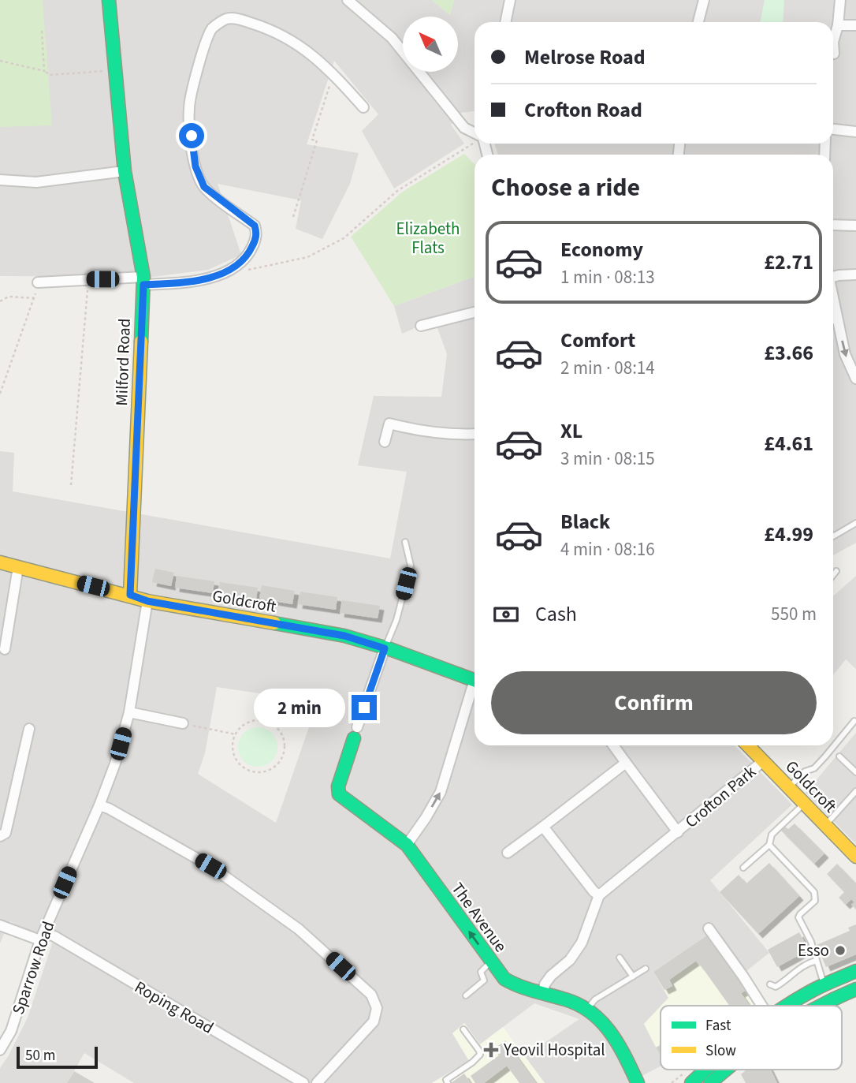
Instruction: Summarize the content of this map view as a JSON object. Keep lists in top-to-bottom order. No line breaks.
{"streets":{"street":["Milford Road","Goldcroft","Crofton Park","The Avenue","Sparrow Road","Roping Road"]},"crossings":[["Milford Road","Goldcroft"],["Goldcroft","Crofton Park"],["Goldcroft","Sparrow Road"],["Sparrow Road","Roping Road"]],"parks":["Elizabeth Flats"],"places":{"other":["Esso"],"health":["Yeovil Hospital"]},"legend":["Fast","Slow"],"scale_bar":"50 m","north":"top left","page":{"banner":["Melrose Road","Crofton Road"],"heading":"Choose a ride","list":[{"name":"Economy","note":"1 min · 08:13","value":"£2.71"},{"name":"Comfort","note":"2 min · 08:14","value":"£3.66"},{"name":"XL","note":"3 min · 08:15","value":"£4.61"},{"name":"Black","note":"4 min · 08:16","value":"£4.99"}],"pay":["Cash","550 m"],"buttons":"Confirm","bubble":"2 min","scale":"50 m"}}
